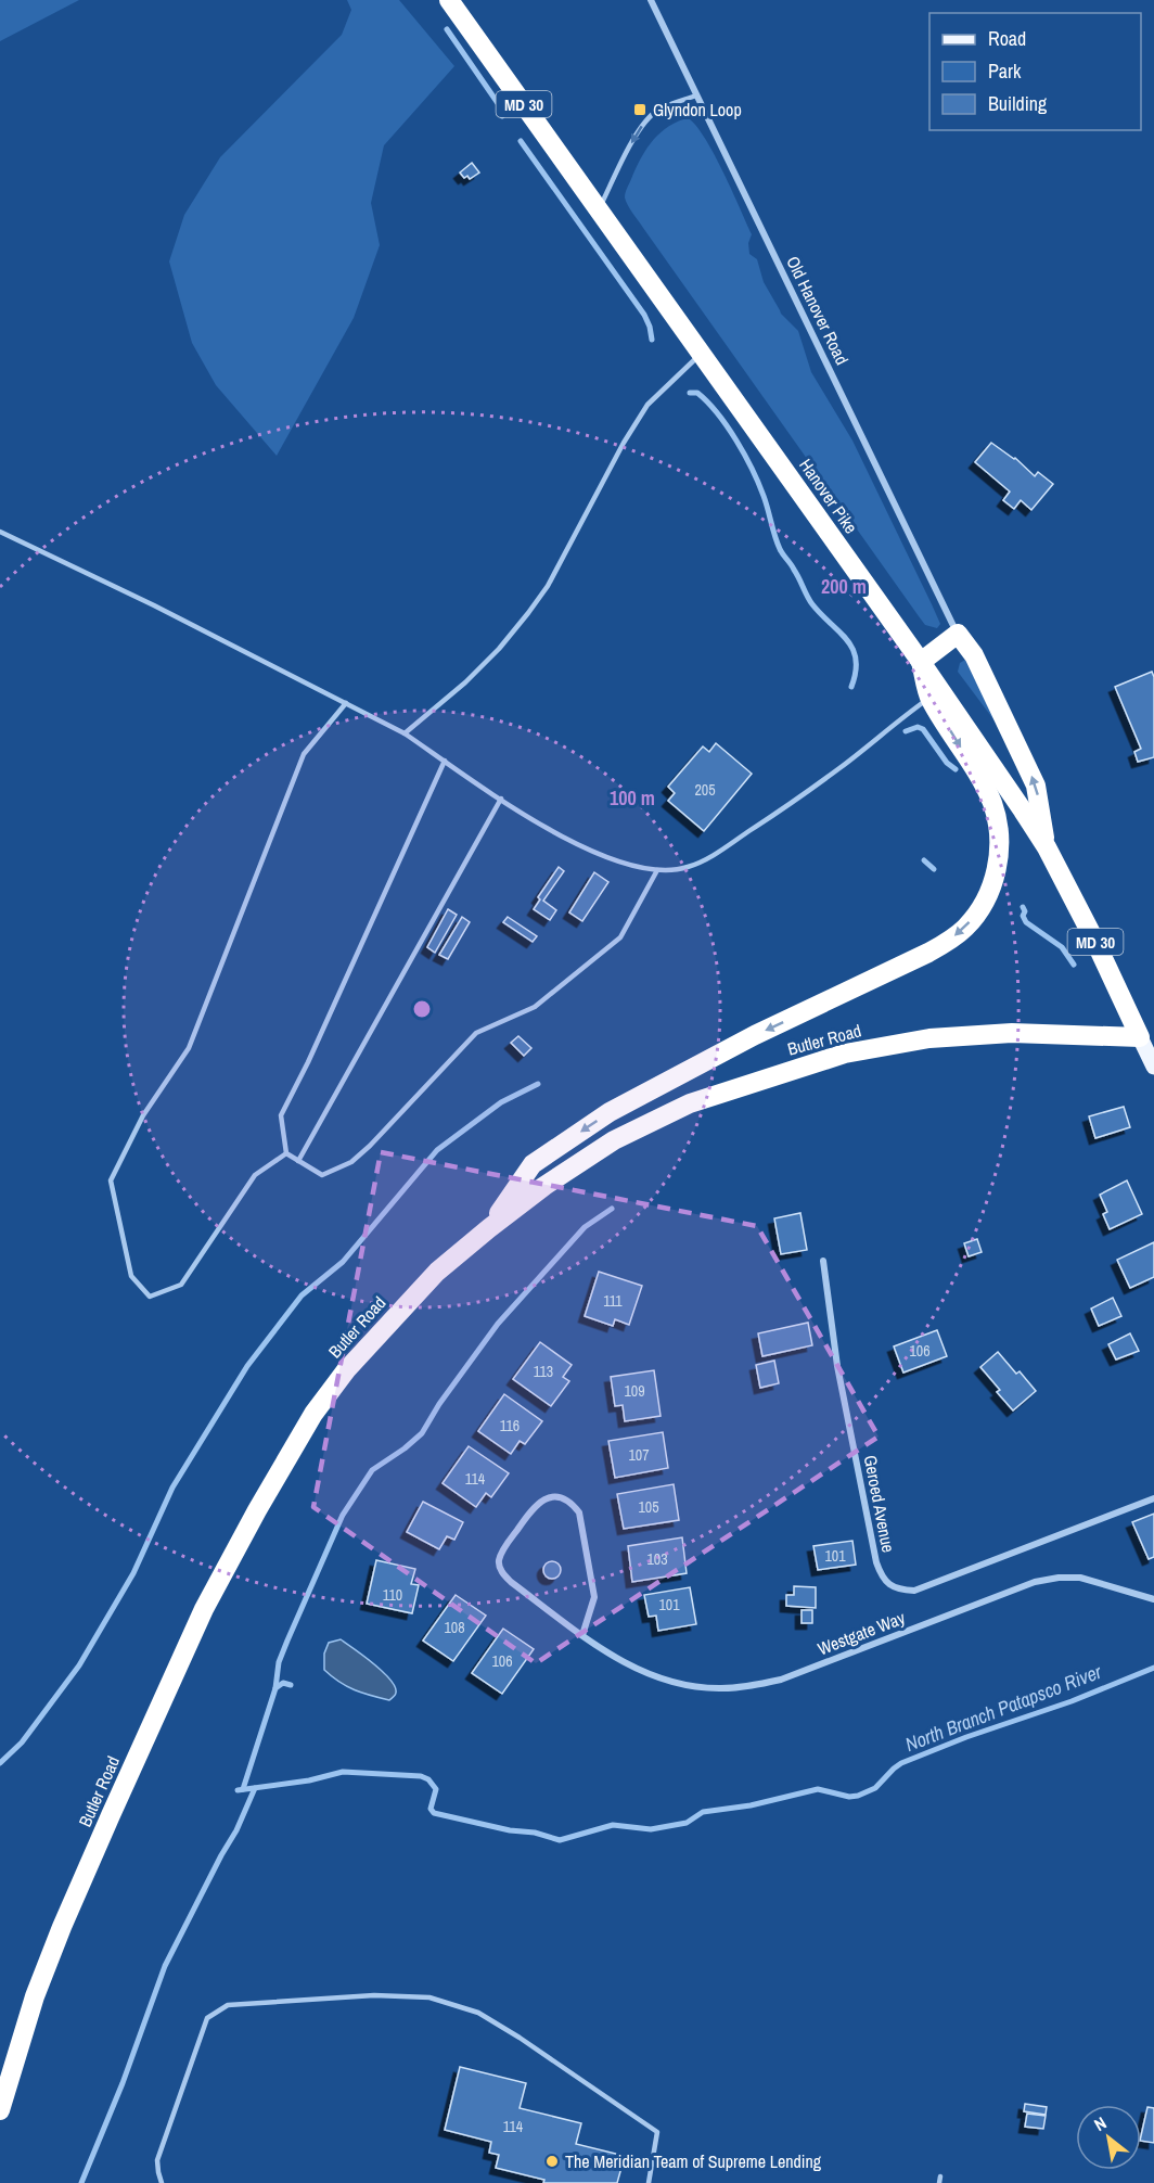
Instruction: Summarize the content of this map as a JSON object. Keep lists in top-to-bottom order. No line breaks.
{"streets":{"highway":["MD 30","Hanover Pike","Butler Road"],"street":["Old Hanover Road","Geroed Avenue","Westgate Way"]},"crossings":[["MD 30","Butler Road"]],"water":["North Branch Patapsco River"],"places":{"transit":["Glyndon Loop"],"other":["The Meridian Team of Supreme Lending"]},"house_numbers":["205","111","106","113","109","116","107","114","105","101","103","110","101","108","106","114"],"legend":["Road","Park","Building"],"north":"top left","rings":["200 m","100 m"]}
